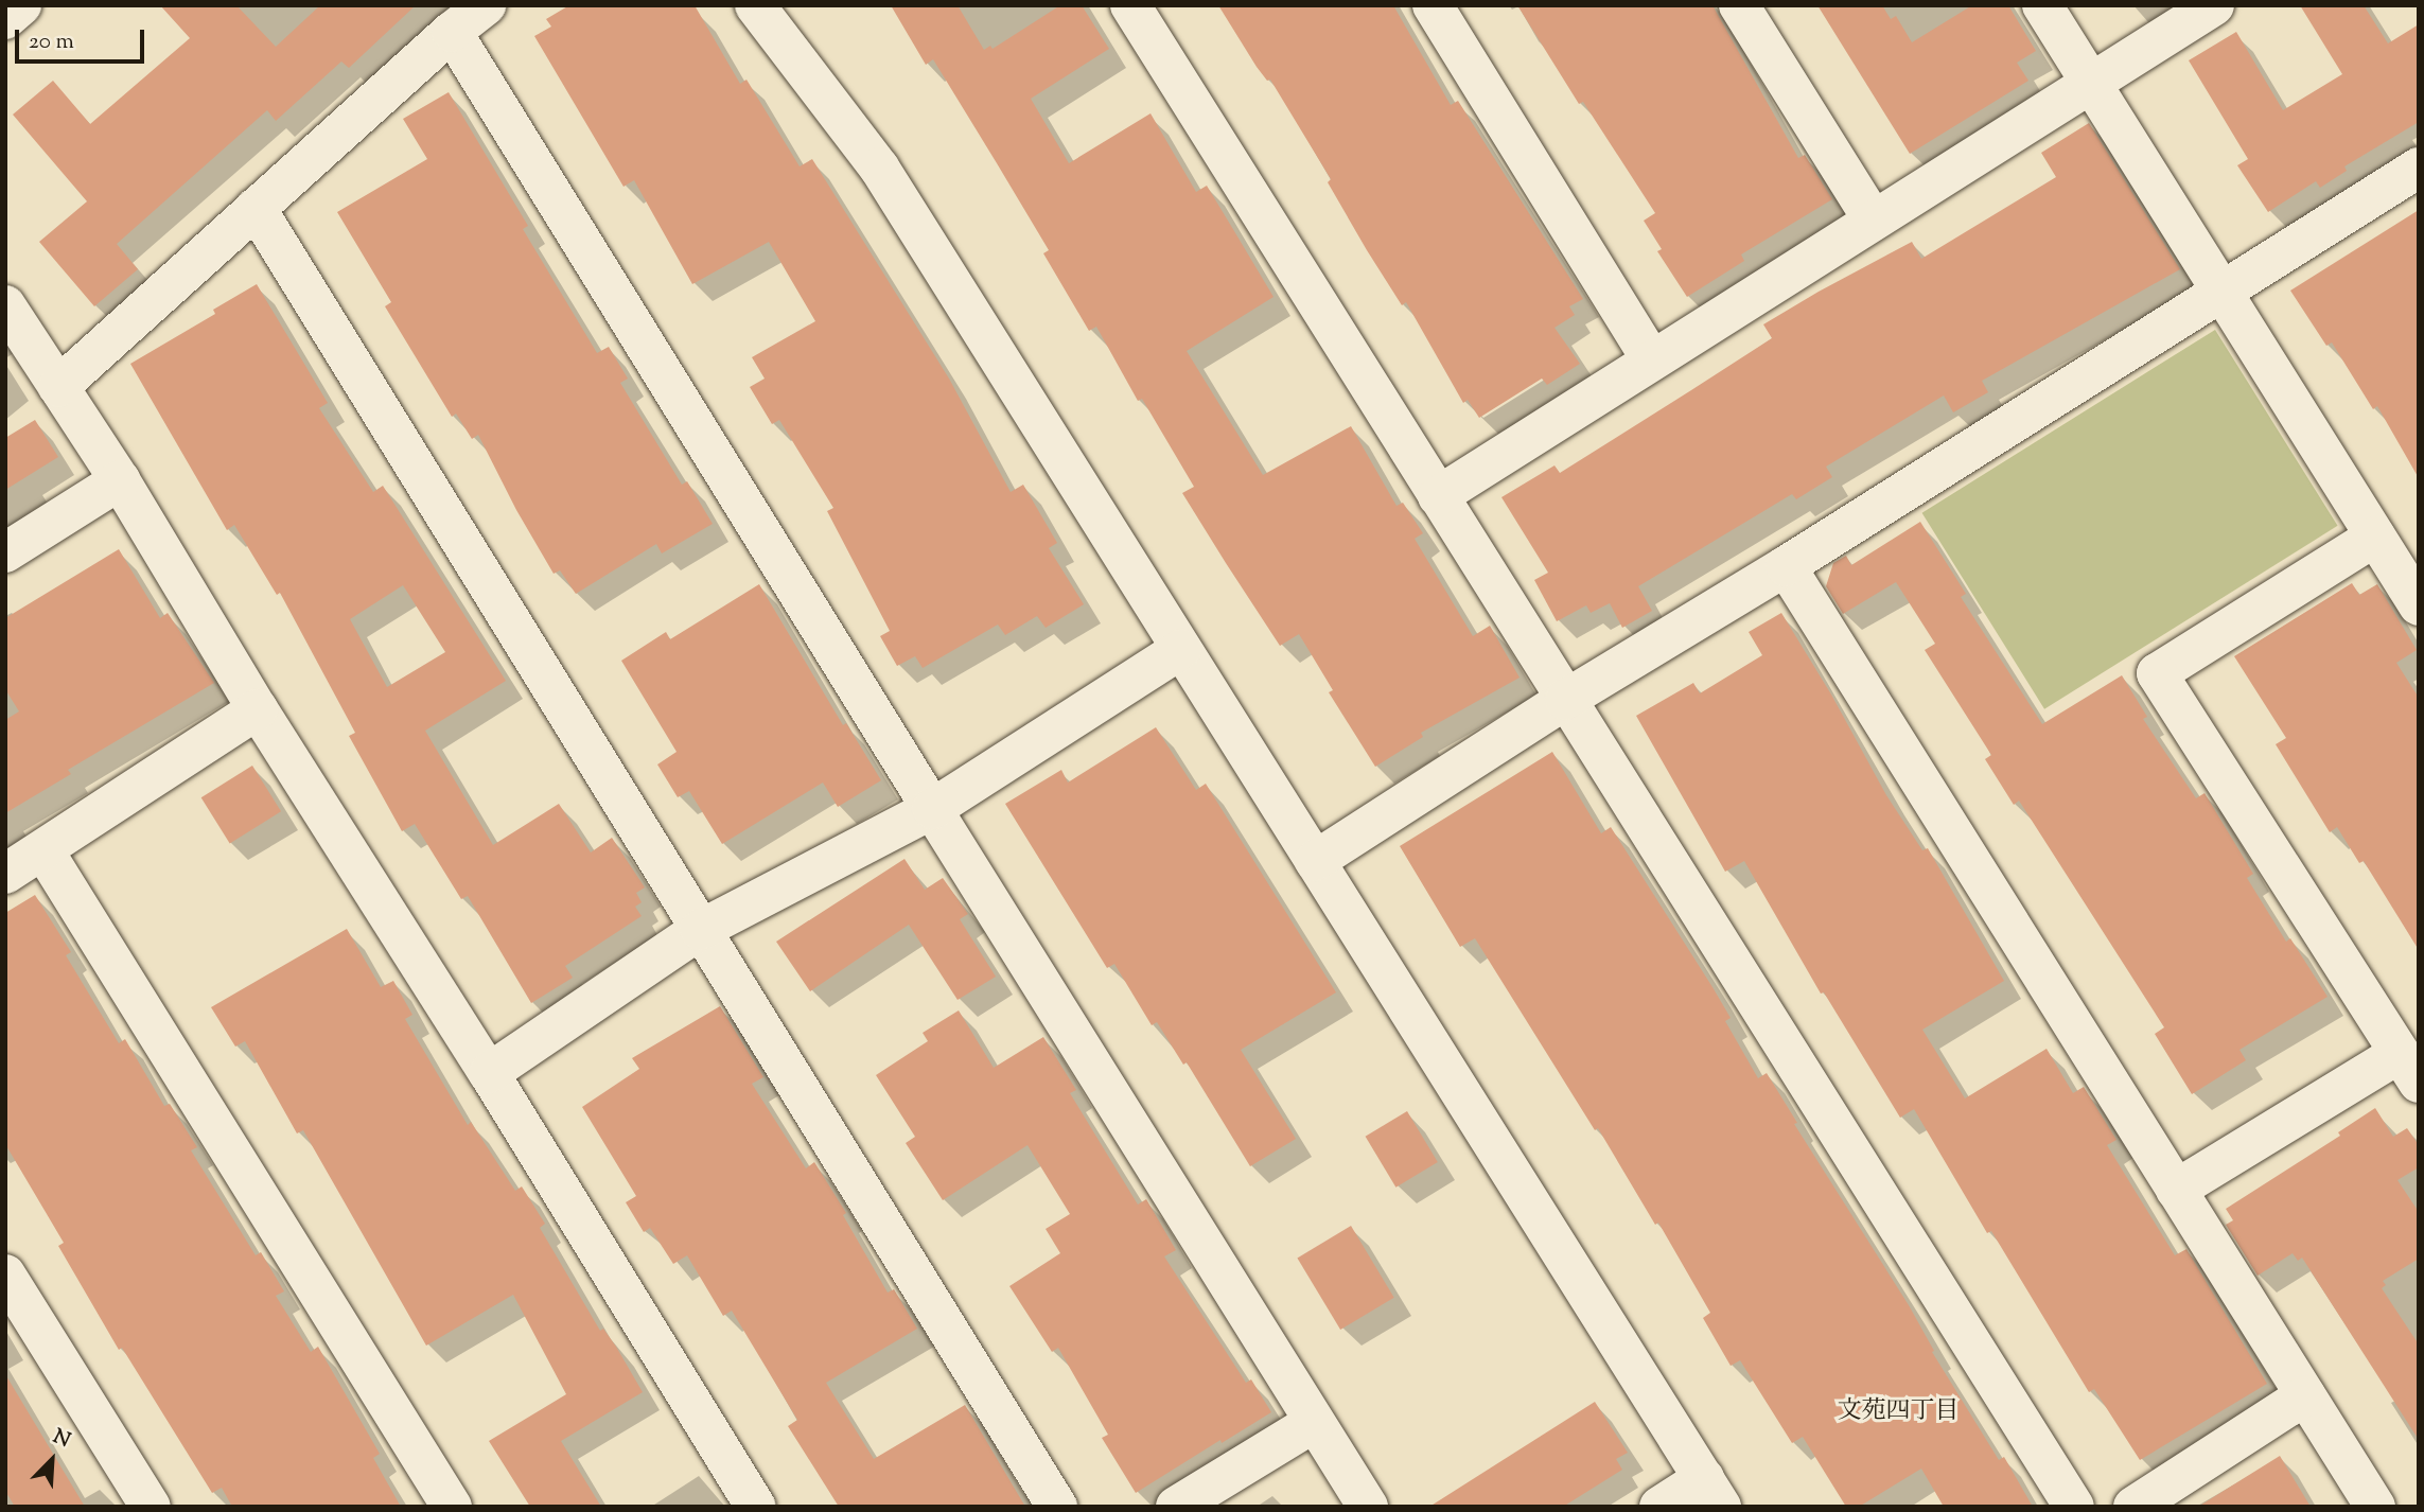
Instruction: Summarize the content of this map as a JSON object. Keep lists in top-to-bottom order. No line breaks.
{"districts":["文苑四丁目"],"scale_bar":"20 m","north":"top right"}
